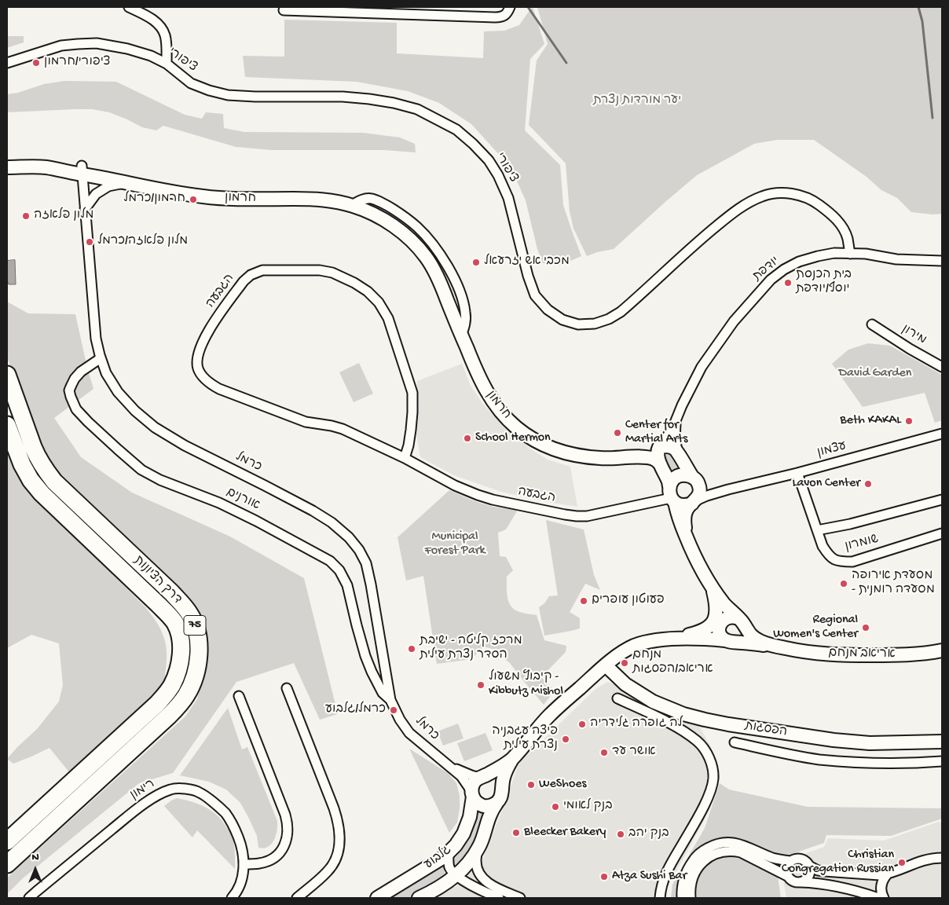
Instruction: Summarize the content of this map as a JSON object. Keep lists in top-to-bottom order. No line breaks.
{"streets":{"highway":["דרך הציונות","75"],"street":["ציפורי","חרמון","יודפת","הגבעה","מירון","עצמון","כרמל","אורנים","שומרון","אריאב מנחם","הפסגות","רימון","גלבוע"]},"crossings":[["ציפורי","יודפת"],["חרמון","יודפת"],["חרמון","כרמל"],["הגבעה","עצמון"],["עצמון","שומרון"],["כרמל","אורנים"],["כרמל","גלבוע"]],"parks":["יער מורדות נצרת","David Garden","Municipal Forest Park"],"places":["ציפורי/חרמון","חרמון/כרמל","מלון פלאזה","מלון פלאזה/כרמל","מכבי אש יזרעאל","בית הכנסת יוסף/יודפת","Beth KAKAL","Center for Martial Arts","School Hermon","Lavon Center","מסעדת אירופה - מסעדה רומנית","פעוטון עופרים","Regional Women's Center","מרכז קליטה - ישיבת הסדר נצרת עילית","מנחם אריאב/הפסגות","קיבוץ משעול - Kibbutz Mishol","כרמל/גלבוע","לה גופרה גלידריה","פיצה עגבניה נצרת עילית","אושר עד","WeShoes","בנק לאומי","Bleecker Bakery","בנק יהב","Christian Congregation Russian","Atza Sushi Bar"],"north":"top"}
